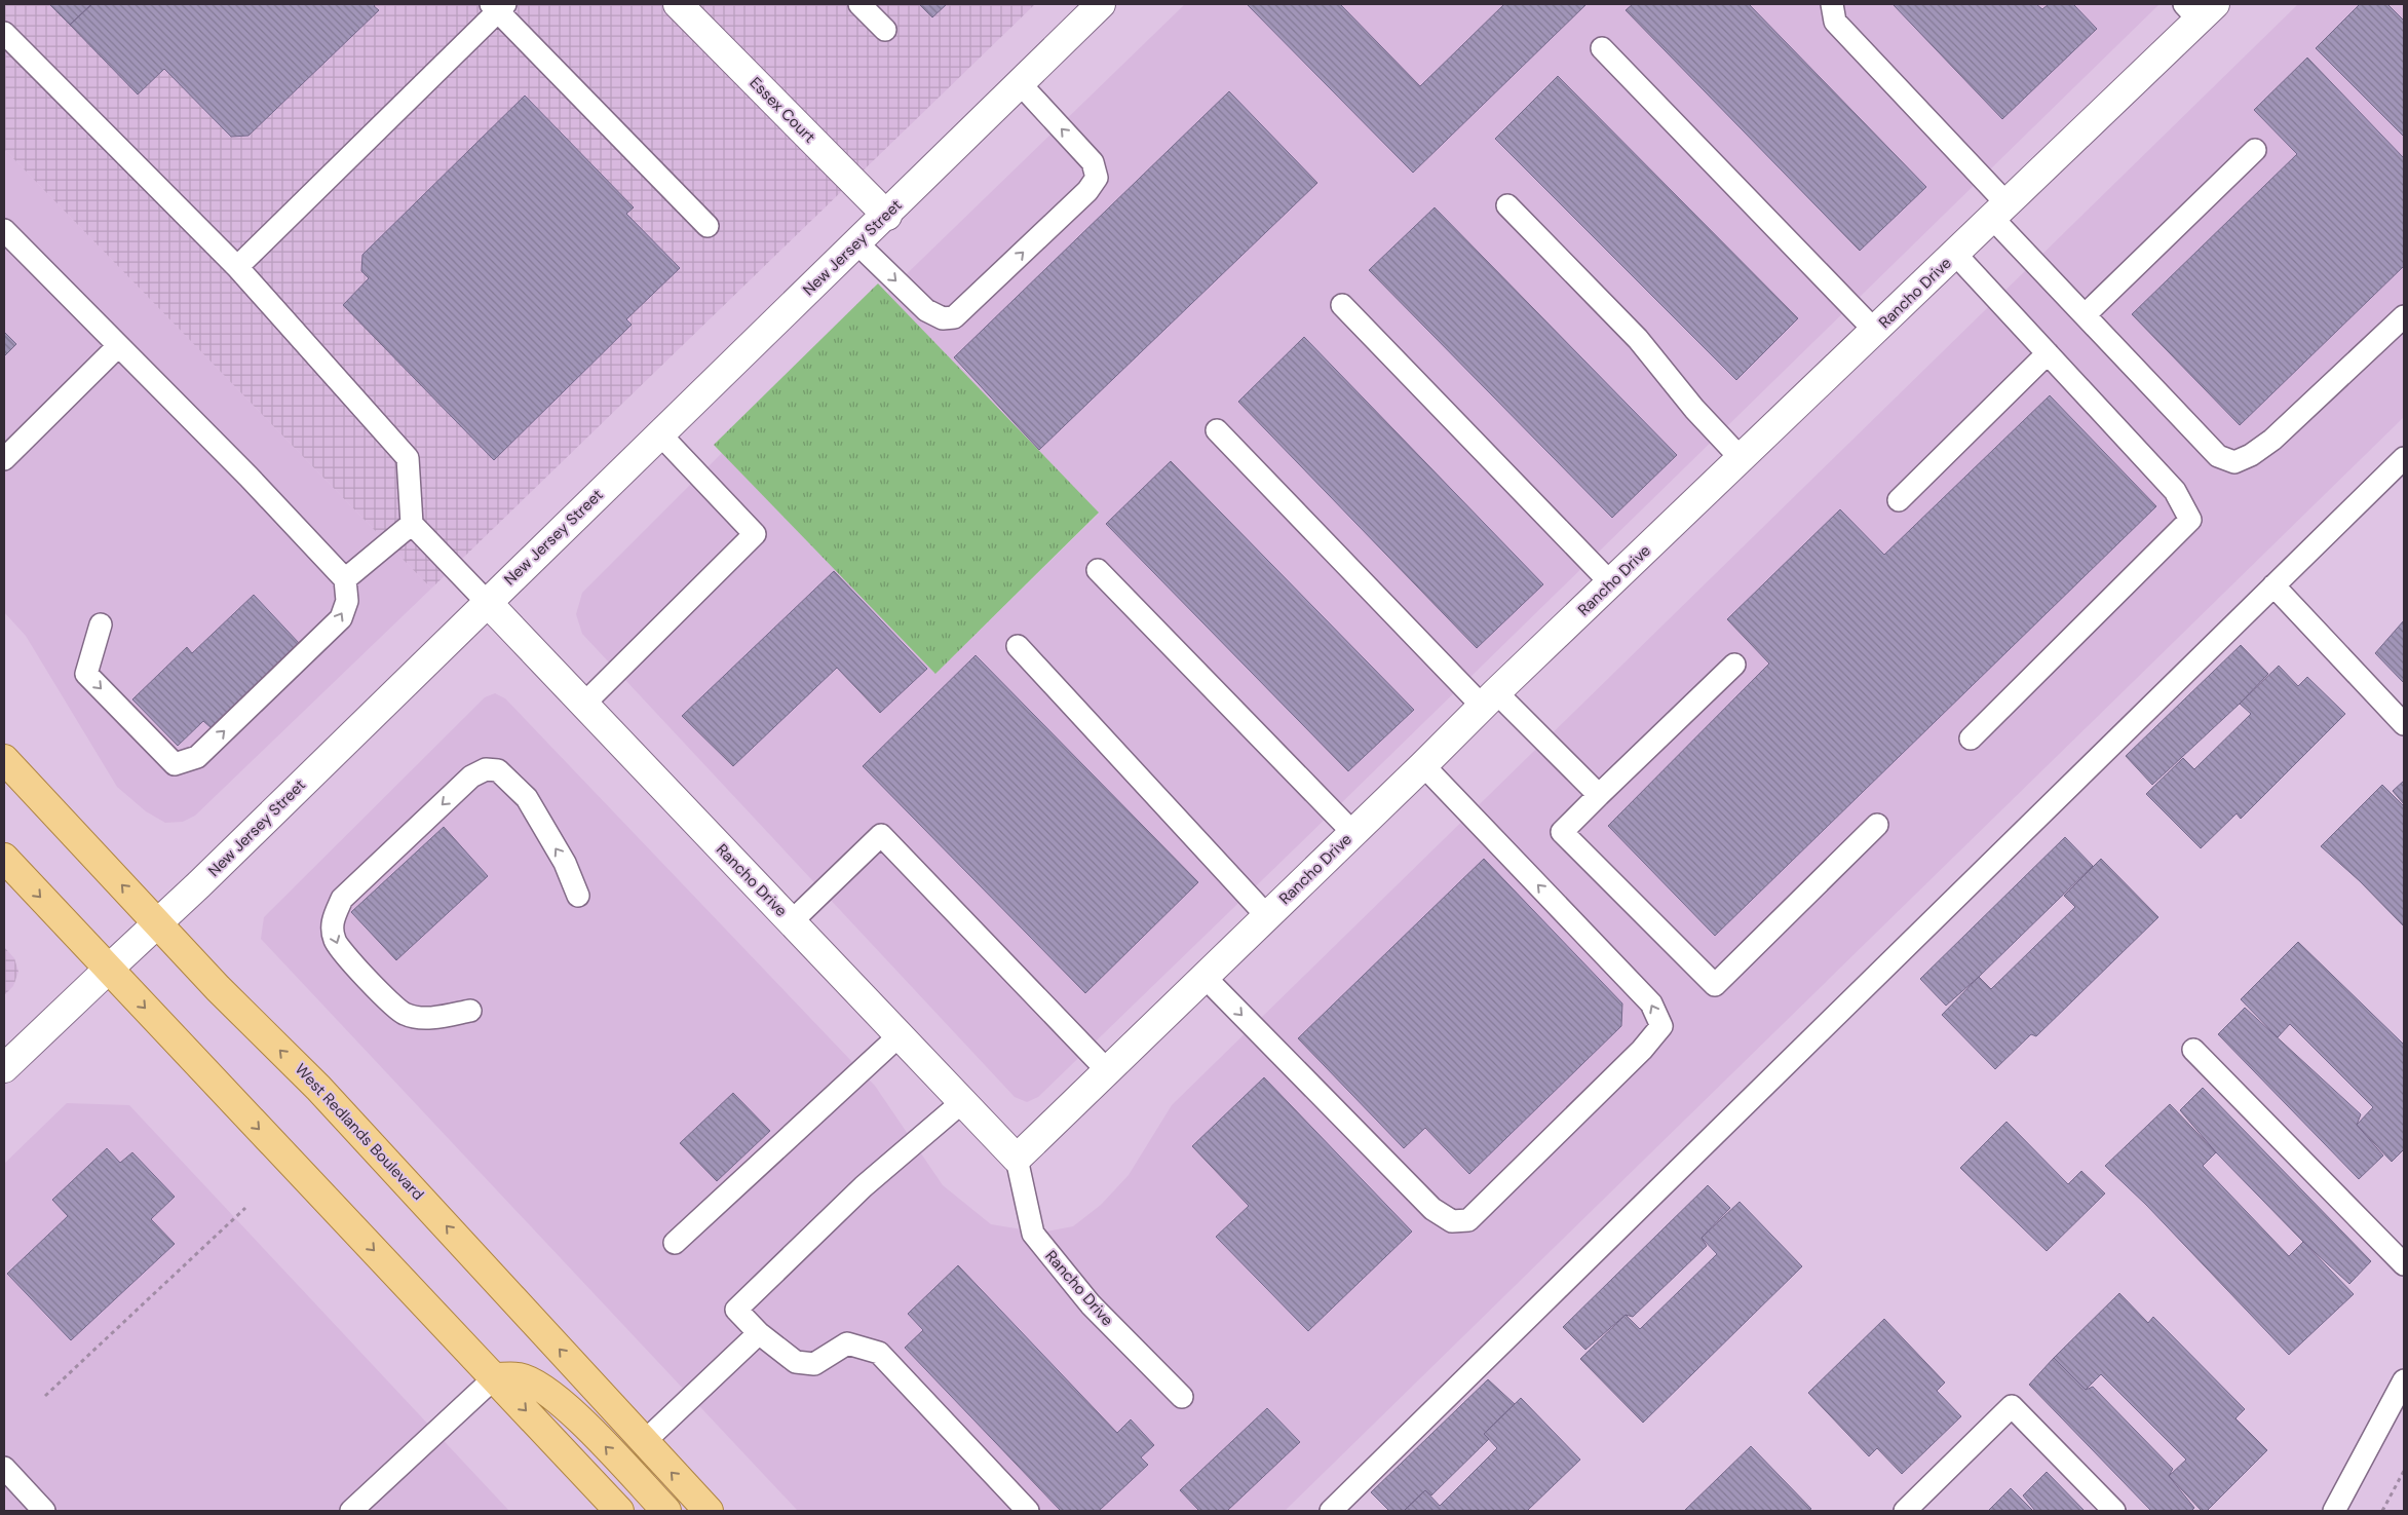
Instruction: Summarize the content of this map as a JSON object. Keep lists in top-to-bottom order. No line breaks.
{"streets":{"main road":["West Redlands Boulevard"],"street":["Essex Court","New Jersey Street","Rancho Drive"]},"crossings":[["Essex Court","New Jersey Street"],["New Jersey Street","Rancho Drive"],["New Jersey Street","West Redlands Boulevard"]]}
